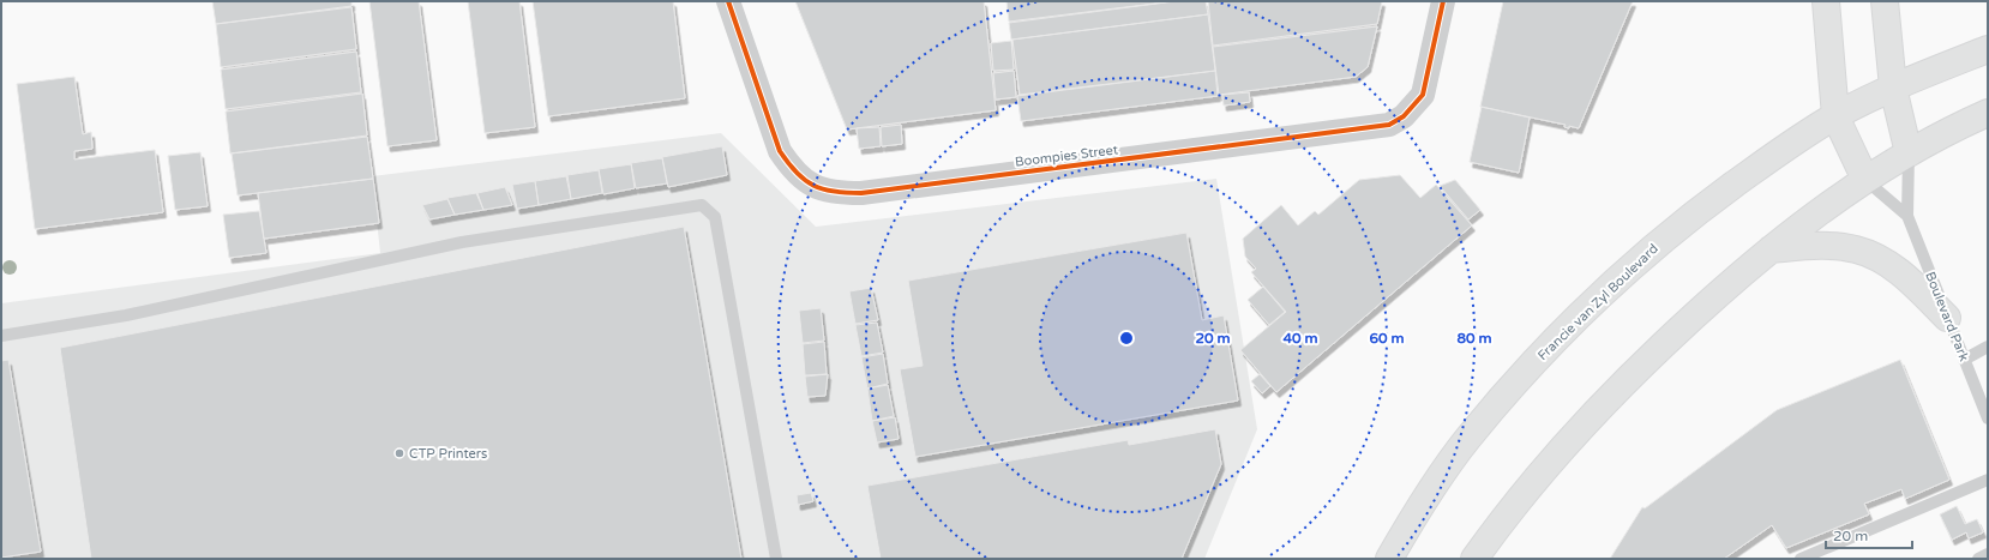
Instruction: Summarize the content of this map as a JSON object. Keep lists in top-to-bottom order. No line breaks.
{"streets":{"main road":["Francie van Zyl Boulevard"],"street":["Boompies Street"],"lane":["Boulevard Park"]},"places":["CTP Printers"],"scale_bar":"20 m","rings":["20 m","40 m","60 m","80 m"]}
